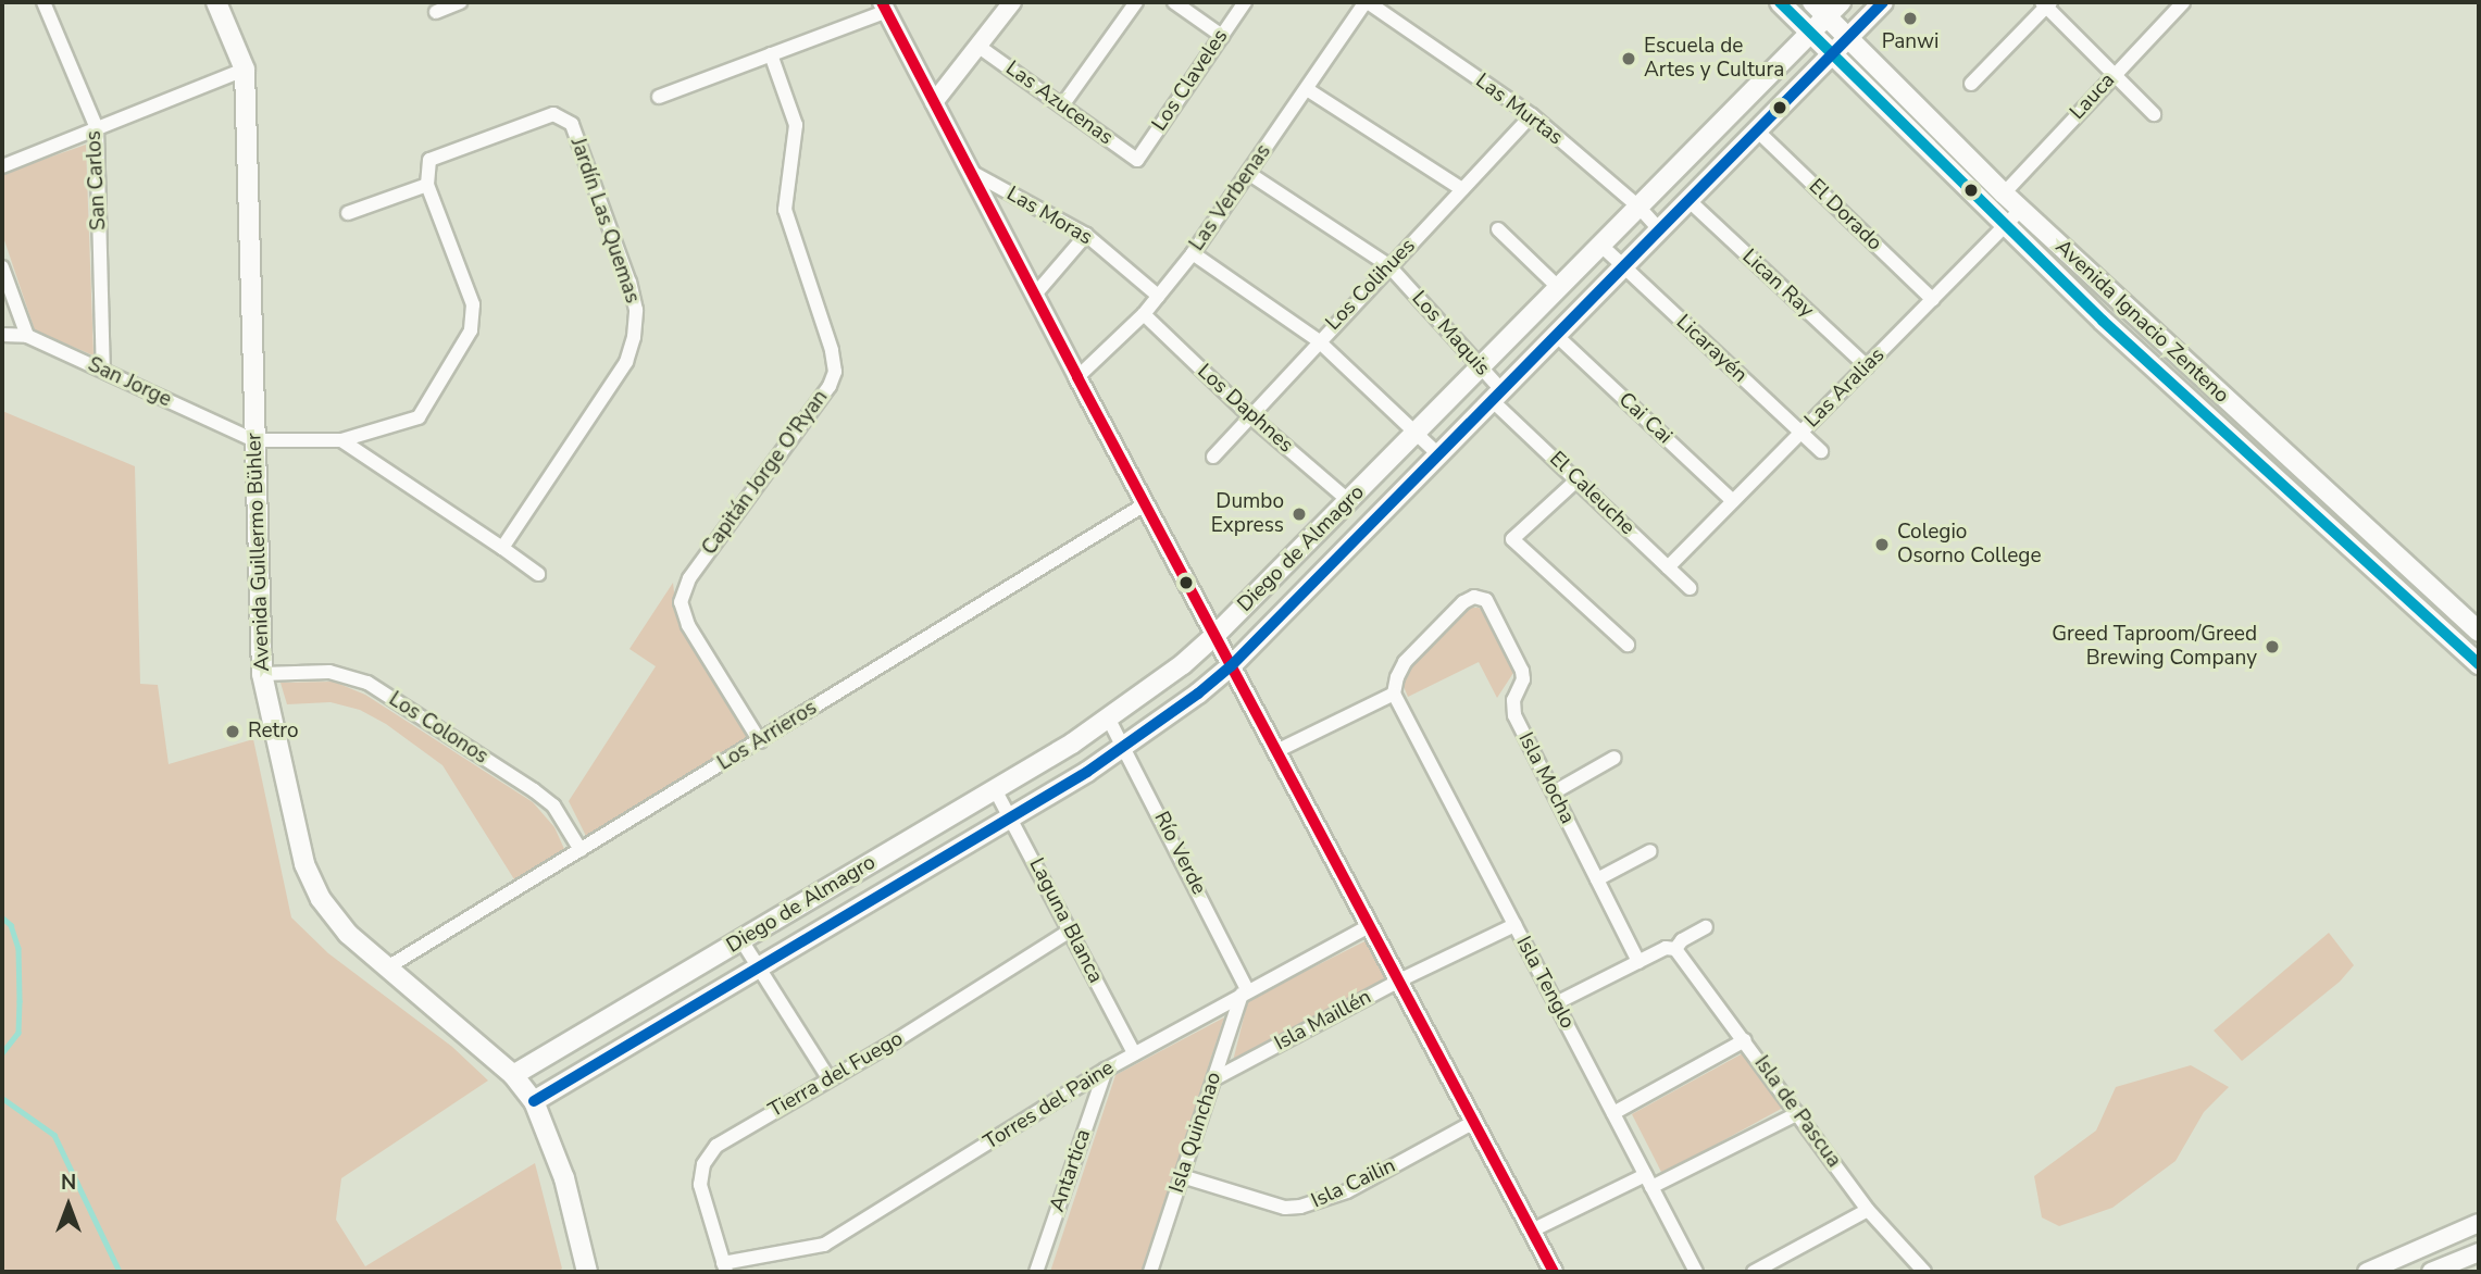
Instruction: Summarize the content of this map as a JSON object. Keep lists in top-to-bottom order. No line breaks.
{"streets":{"main road":["Avenida Ignacio Zenteno","Diego de Almagro","Avenida Guillermo Bühler"],"street":["Los Claveles","Lauca","Las Azucenas","Las Murtas","San Carlos","Las Verbenas","El Dorado","Las Moras","Jardín Las Quemas","Lican Ray","Los Colihues","Los Maquis","Licarayén","San Jorge","Las Aralias","Los Daphnes","Cai Cai","Capitán Jorge O'Ryan","El Caleuche","Los Colonos","Los Arrieros","Isla Mocha","Río Verde","Laguna Blanca","Isla Tenglo","Isla Maillén","Tierra del Fuego","Torres del Paine","Isla de Pascua","Isla Quinchao","Antartica","Isla Cailin"]},"crossings":[["Los Claveles","Las Azucenas"],["Lauca","Avenida Ignacio Zenteno"],["Las Murtas","Las Verbenas"],["Las Murtas","Los Colihues"],["Las Murtas","Diego de Almagro"],["San Carlos","San Jorge"],["Las Verbenas","Las Moras"],["Las Verbenas","Los Maquis"],["Las Verbenas","Los Daphnes"],["El Dorado","Las Aralias"],["El Dorado","Diego de Almagro"],["Lican Ray","Las Aralias"],["Lican Ray","Diego de Almagro"],["Los Colihues","Los Maquis"],["Los Colihues","Los Daphnes"],["Avenida Ignacio Zenteno","Las Aralias"],["Avenida Ignacio Zenteno","Diego de Almagro"],["Los Maquis","El Caleuche"],["Los Maquis","Diego de Almagro"],["Licarayén","Las Aralias"],["Licarayén","Diego de Almagro"],["San Jorge","Avenida Guillermo Bühler"],["Las Aralias","Cai Cai"],["Las Aralias","El Caleuche"],["Los Daphnes","Diego de Almagro"],["Cai Cai","Diego de Almagro"],["Capitán Jorge O'Ryan","Los Arrieros"],["El Caleuche","Diego de Almagro"],["Diego de Almagro","Avenida Guillermo Bühler"],["Diego de Almagro","Río Verde"],["Diego de Almagro","Laguna Blanca"],["Avenida Guillermo Bühler","Los Colonos"],["Avenida Guillermo Bühler","Los Arrieros"],["Los Colonos","Los Arrieros"],["Isla Mocha","Isla Tenglo"],["Río Verde","Torres del Paine"],["Río Verde","Isla Quinchao"],["Laguna Blanca","Tierra del Fuego"],["Laguna Blanca","Torres del Paine"],["Isla Tenglo","Isla Maillén"],["Isla Maillén","Isla Quinchao"],["Tierra del Fuego","Torres del Paine"],["Torres del Paine","Isla Quinchao"],["Torres del Paine","Antartica"],["Isla Quinchao","Isla Cailin"]],"places":["Panwi","Escuela de Artes y Cultura","Dumbo Express","Colegio Osorno College","Greed Taproom/Greed Brewing Company","Retro"],"north":"top"}
